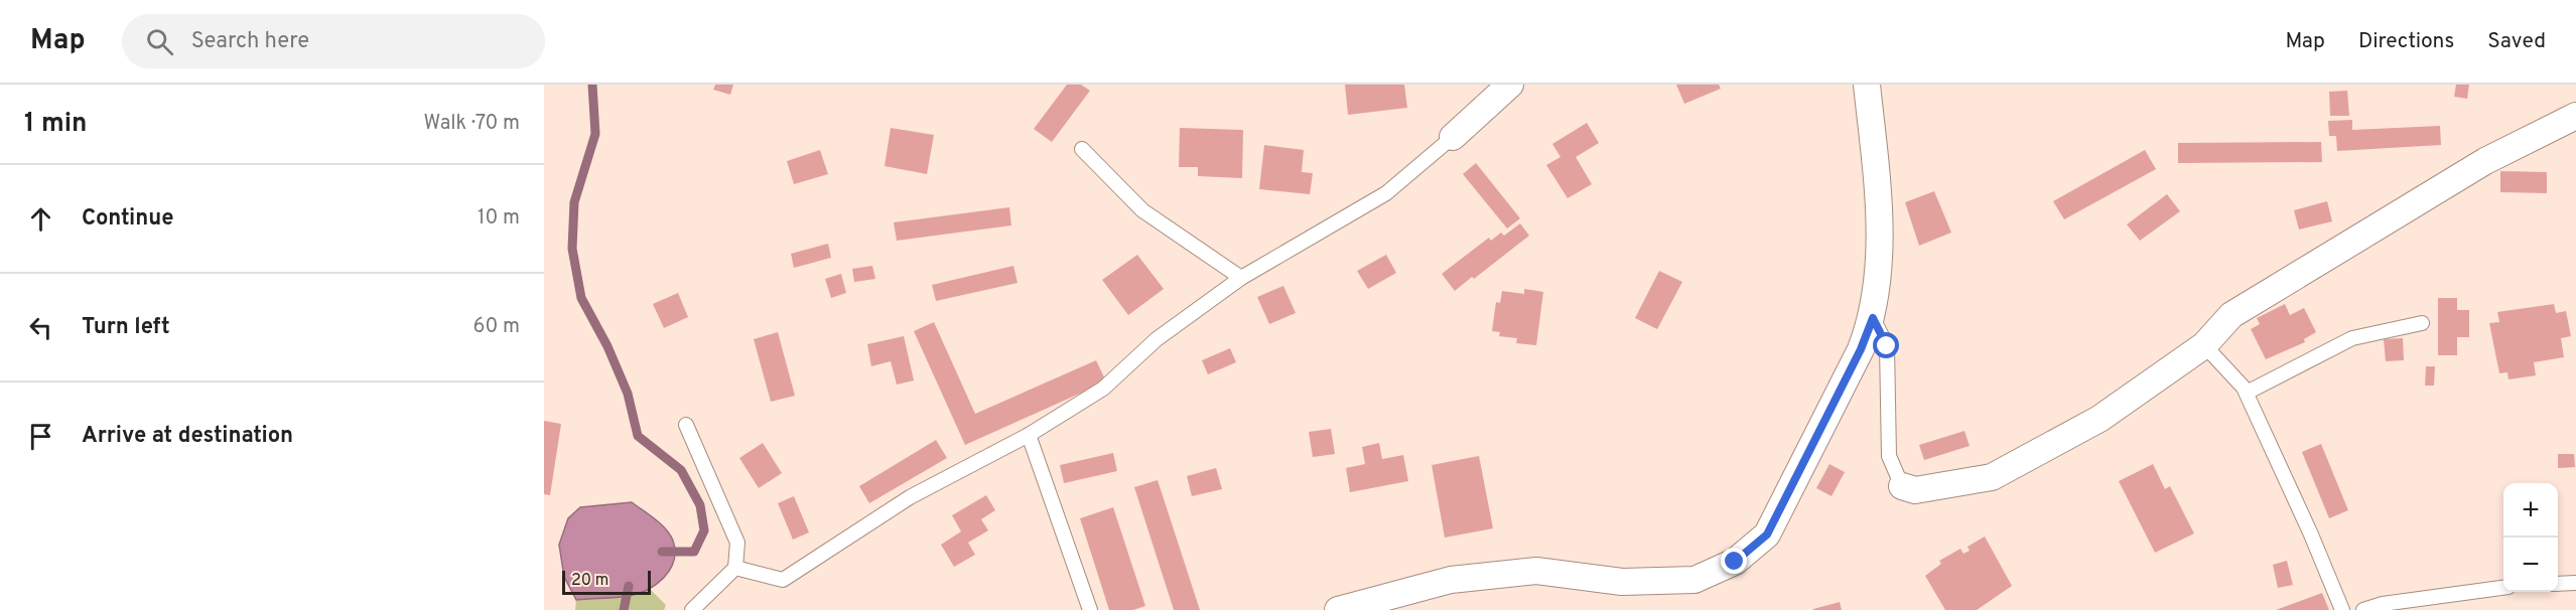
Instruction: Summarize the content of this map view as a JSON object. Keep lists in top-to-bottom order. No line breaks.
{"scale_bar":"20 m","page":{"header":"Map","search":"Search here","nav":["Map","Directions","Saved"],"heading":["1 min","Walk · 70 m"],"list":[["Continue","10 m"],["Turn left","60 m"],"Arrive at destination"],"map_buttons":["+","−"],"scale":"20 m"}}
